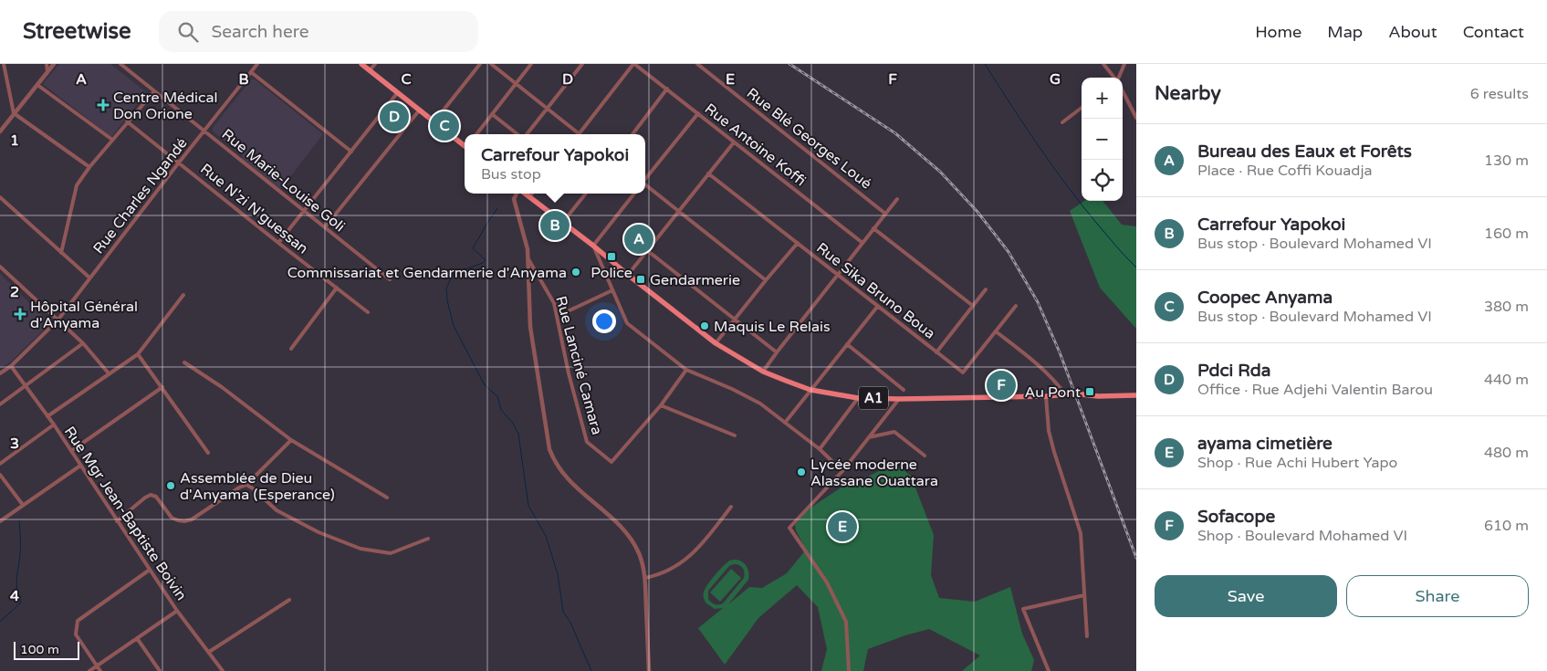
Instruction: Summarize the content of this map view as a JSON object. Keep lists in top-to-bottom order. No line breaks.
{"streets":{"main road":["A1"],"street":["Rue Blé Georges Loué","Rue Antoine Koffi","Rue Marie-Louise Goli","Rue Charles Ngandé","Rue N'zi N'guessan","Rue Sika Bruno Boua","Rue Lanciné Camara","Rue Mgr Jean-Baptiste Boivin"]},"crossings":[["Rue Marie-Louise Goli","Rue Charles Ngandé"],["Rue Charles Ngandé","Rue N'zi N'guessan"],["Rue Charles Ngandé","Rue Mgr Jean-Baptiste Boivin"]],"places":{"health":["Centre Médical Don Orione","Hôpital Général d'Anyama"],"transit":["Police","Gendarmerie","Au Pont"],"other":["Commissariat et Gendarmerie d'Anyama","Maquis Le Relais","Lycée moderne Alassane Ouattara","Assemblée de Dieu d'Anyama (Esperance)"]},"scale_bar":"100 m","page":{"header":"Streetwise","search":"Search here","nav":["Home","Map","About","Contact"],"heading":["Nearby","6 results"],"map_buttons":["+","−"],"pins":["D","C","B","A","F","E"],"list":[{"mark":"A","name":"Bureau des Eaux et Forêts","note":"Place · Rue Coffi Kouadja","value":"130 m"},{"mark":"B","name":"Carrefour Yapokoi","note":"Bus stop · Boulevard Mohamed VI","value":"160 m"},{"mark":"C","name":"Coopec Anyama","note":"Bus stop · Boulevard Mohamed VI","value":"380 m"},{"mark":"D","name":"Pdci Rda","note":"Office · Rue Adjehi Valentin Barou","value":"440 m"},{"mark":"E","name":"ayama cimetière","note":"Shop · Rue Achi Hubert Yapo","value":"480 m"},{"mark":"F","name":"Sofacope","note":"Shop · Boulevard Mohamed VI","value":"610 m"}],"popup":["Carrefour Yapokoi","Bus stop"],"buttons":["Save","Share"],"scale":"100 m"},"grid":{"columns":["A","B","C","D","E","F","G"],"rows":["1","2","3","4"]}}
